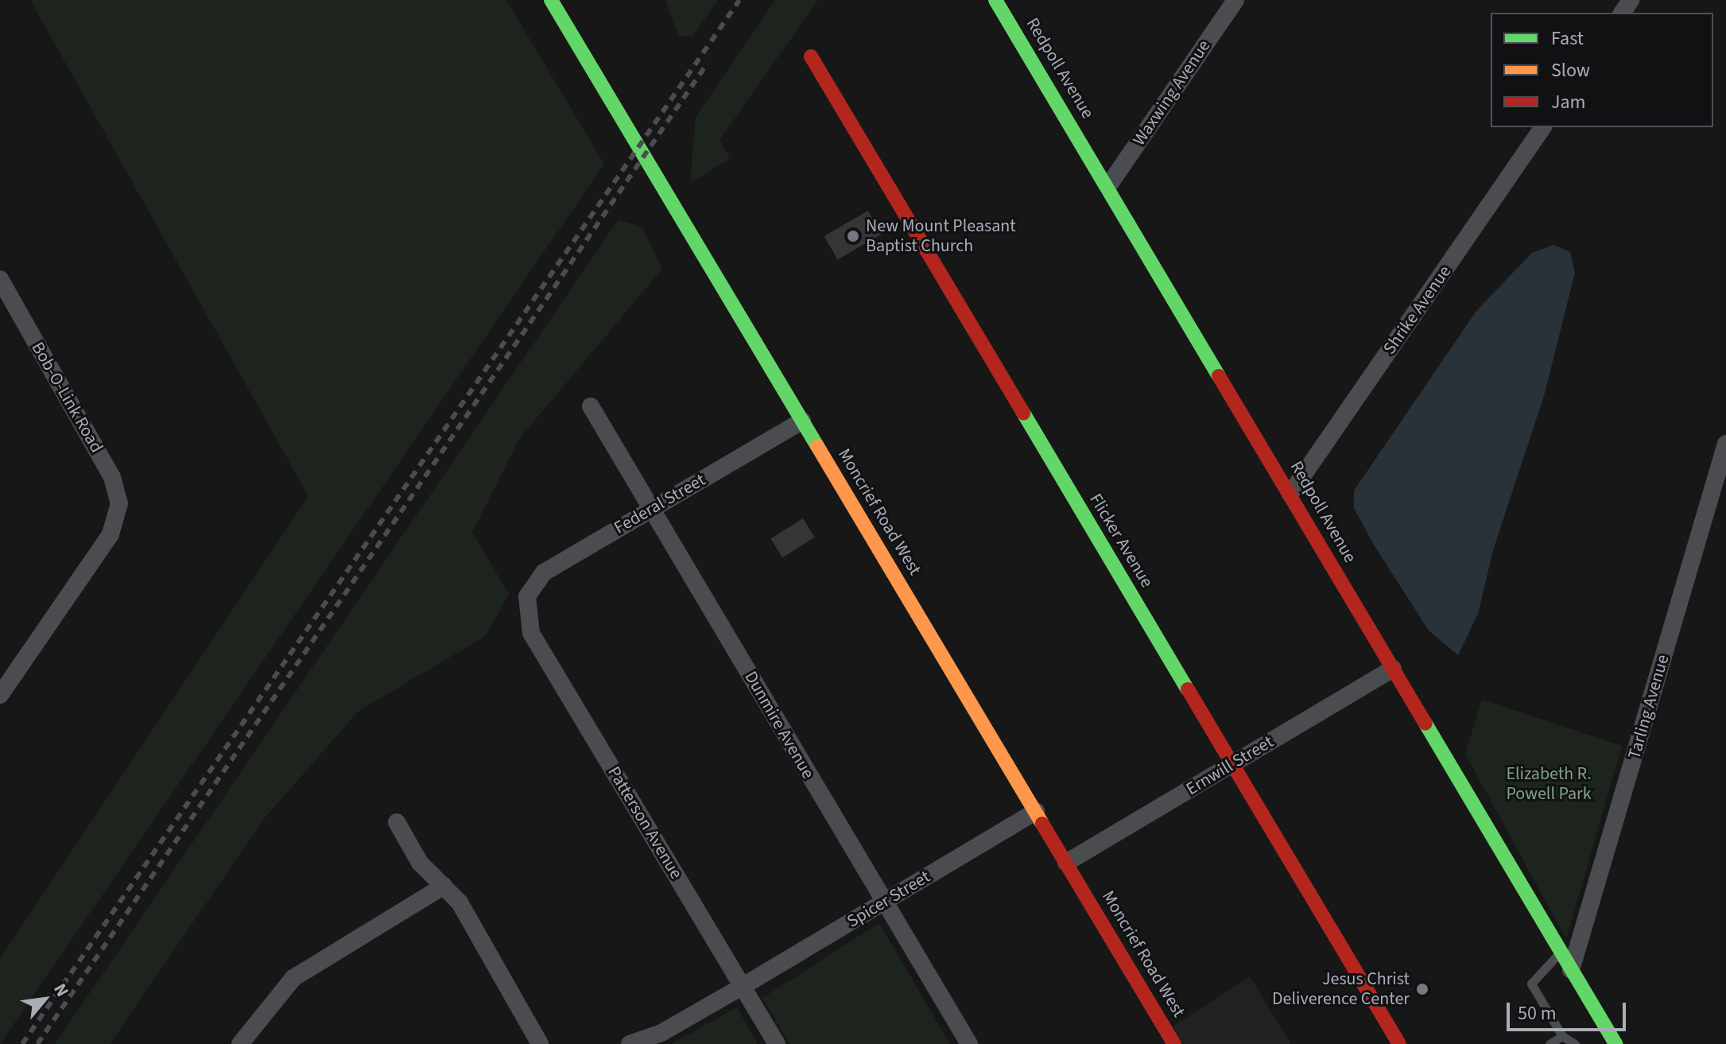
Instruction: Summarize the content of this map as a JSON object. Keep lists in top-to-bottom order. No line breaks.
{"streets":{"street":["Redpoll Avenue","Waxwing Avenue","Shrike Avenue","Bob-O-Link Road","Federal Street","Moncrief Road West","Flicker Avenue","Tarling Avenue","Dunmire Avenue","Ernwill Street","Patterson Avenue","Spicer Street"]},"crossings":[["Redpoll Avenue","Waxwing Avenue"],["Redpoll Avenue","Shrike Avenue"],["Redpoll Avenue","Tarling Avenue"],["Redpoll Avenue","Ernwill Street"],["Federal Street","Moncrief Road West"],["Federal Street","Dunmire Avenue"],["Federal Street","Patterson Avenue"],["Moncrief Road West","Ernwill Street"],["Moncrief Road West","Spicer Street"],["Flicker Avenue","Ernwill Street"],["Dunmire Avenue","Spicer Street"],["Patterson Avenue","Spicer Street"]],"parks":["Elizabeth R. Powell Park"],"places":["New Mount Pleasant Baptist Church","Jesus Christ Deliverence Center"],"legend":["Fast","Slow","Jam"],"scale_bar":"50 m","north":"top right"}
